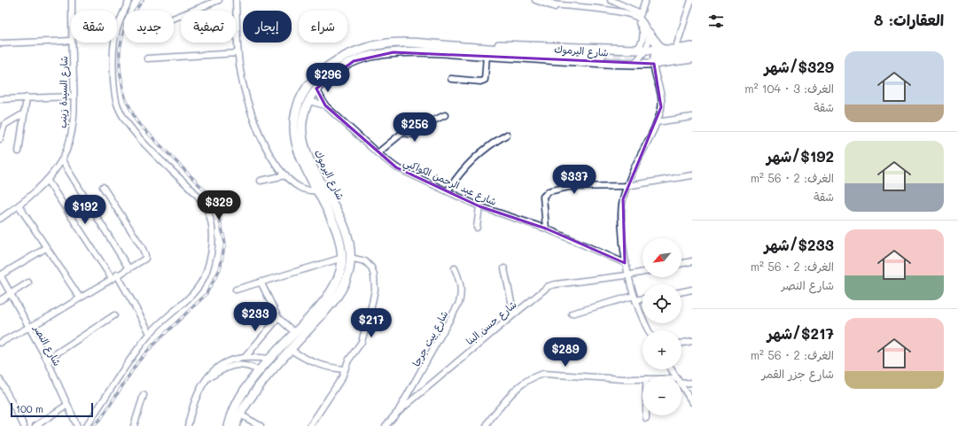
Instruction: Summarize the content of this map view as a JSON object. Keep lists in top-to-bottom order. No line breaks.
{"streets":{"highway":["شارع اليرموك"],"street":["شارع السيدة زينب","شارع عبد الرحمن الكواكبي","شارع حسن البنا","شارع بيت جرجا","شارع النصر"]},"crossings":[["شارع اليرموك","شارع عبد الرحمن الكواكبي"],["شارع حسن البنا","شارع بيت جرجا"]],"scale_bar":"100 m","north":"bottom left","page":{"heading":"العقارات: 8","chip":["شراء","إيجار","تصفية","جديد","شقة"],"list":[{"name":"$329/شهر","note":"الغرف: 3 · 104 m² · شقة"},{"name":"$192/شهر","note":"الغرف: 2 · 56 m² · شقة"},{"name":"$233/شهر","note":"الغرف: 2 · 56 m² · شارع النصر"},{"name":"$217/شهر","note":"الغرف: 2 · 56 m² · شارع جزر القمر"}],"price":["$296","$256","$337","$329","$192","$233","$217","$289"],"map_buttons":["+","−"],"scale":"100 m"}}
